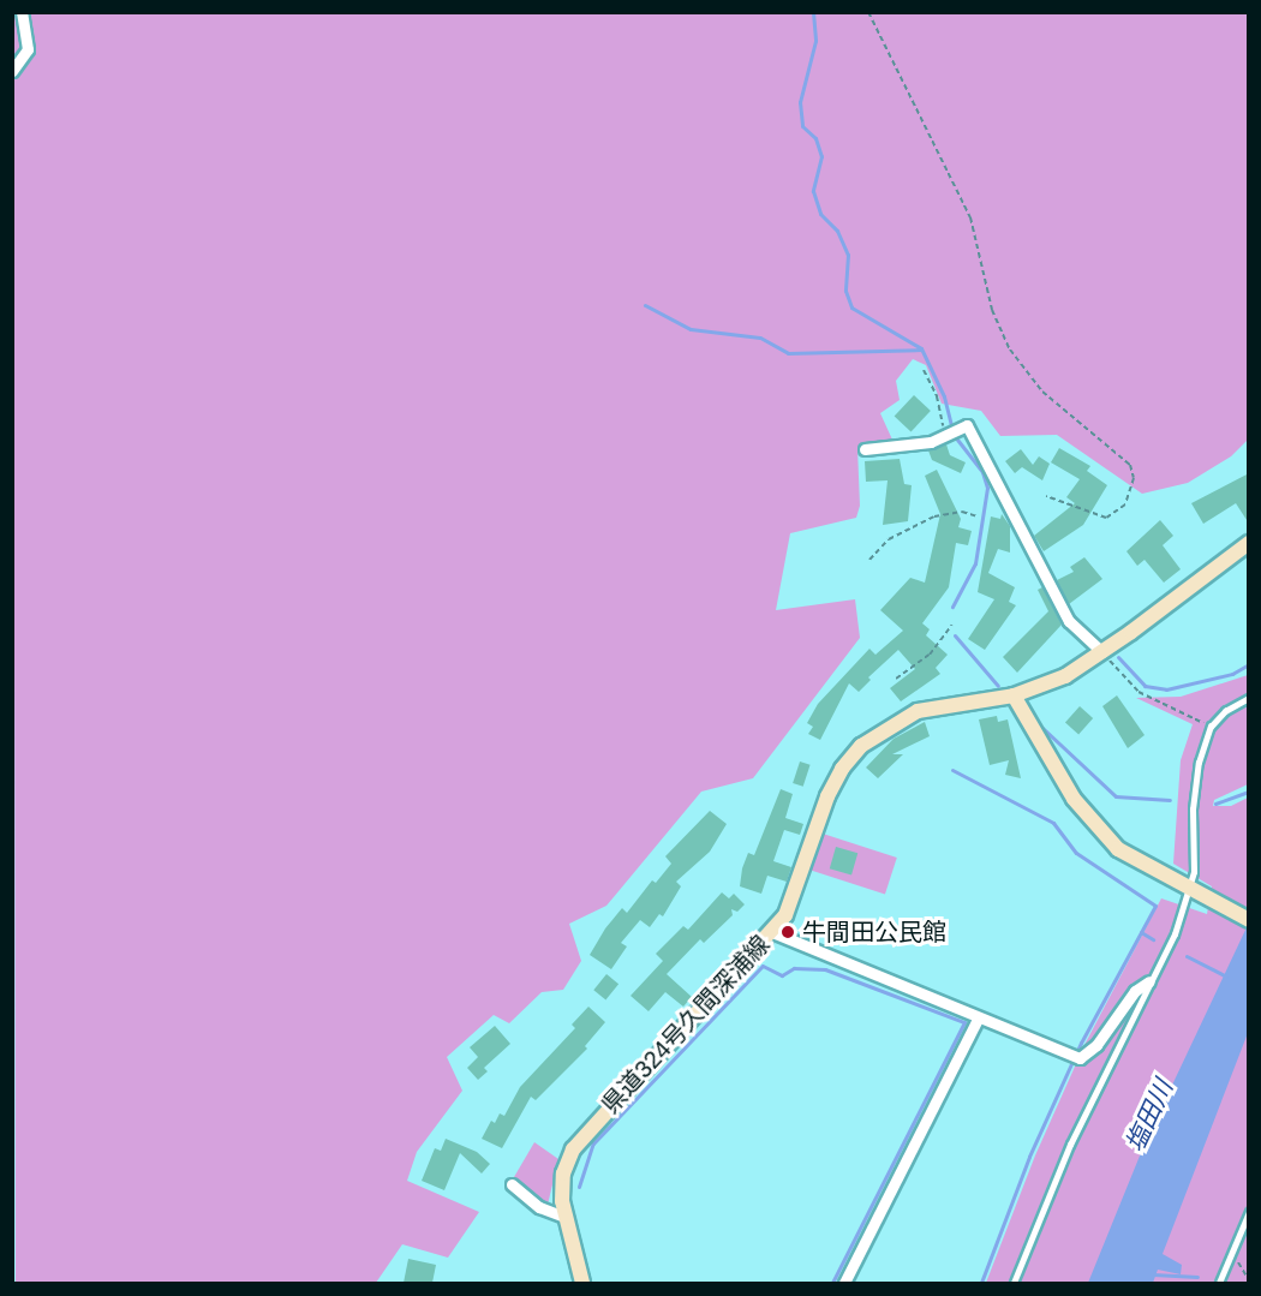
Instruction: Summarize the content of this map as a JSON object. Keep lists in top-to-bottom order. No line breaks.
{"streets":{"main road":["県道324号久間深浦線"]},"water":["塩田川"],"places":["牛間田公民館"]}
